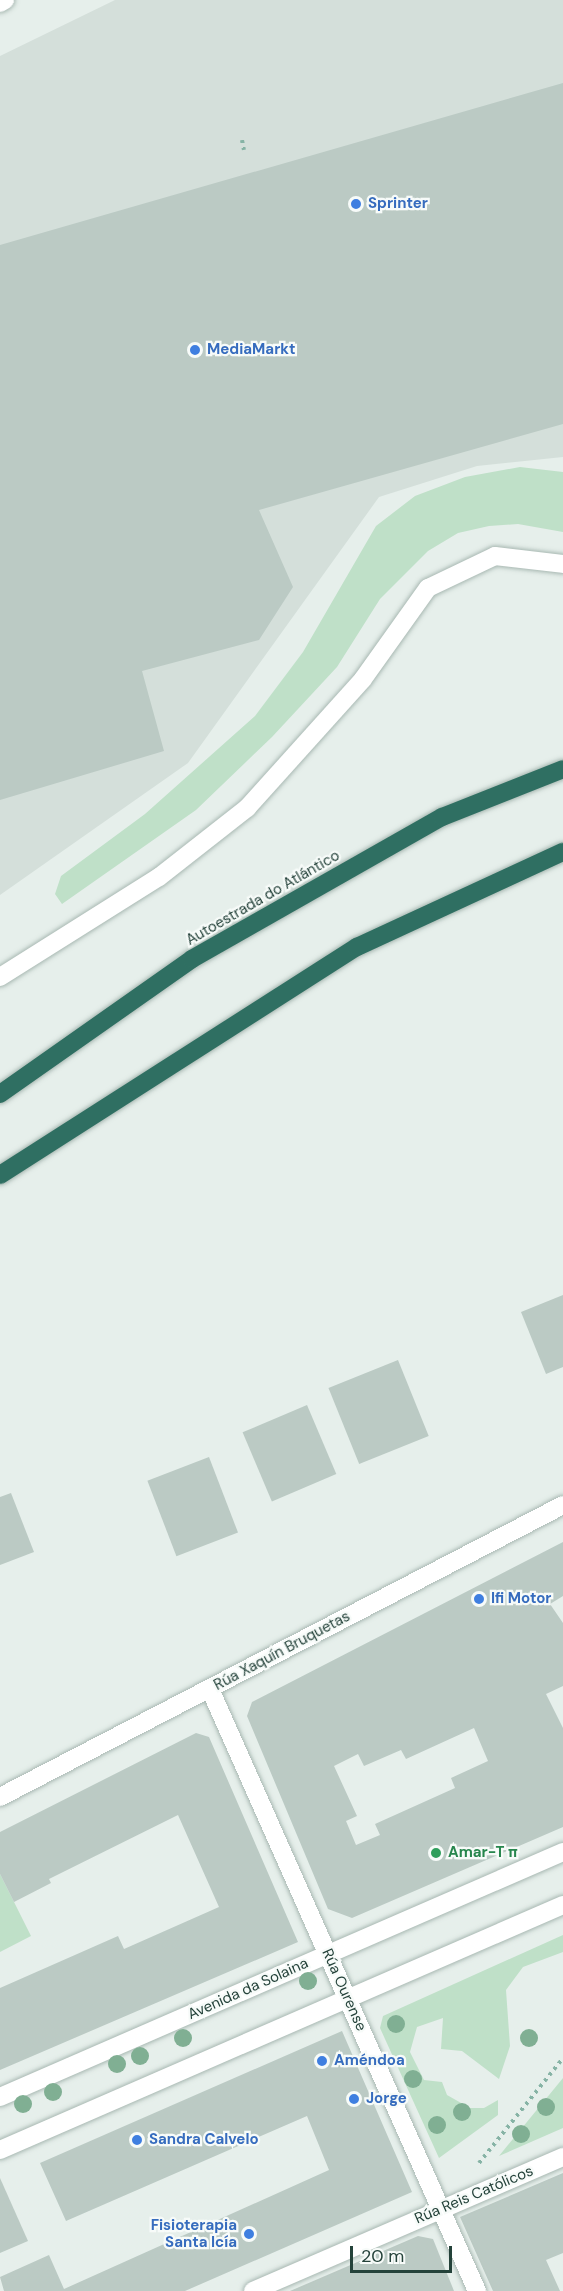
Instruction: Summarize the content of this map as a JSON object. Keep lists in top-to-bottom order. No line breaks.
{"streets":{"highway":["Autoestrada do Atlántico"],"street":["Rúa Xaquín Bruquetas","Avenida da Solaina","Rúa Ourense","Rúa Reis Católicos"]},"crossings":[["Rúa Xaquín Bruquetas","Rúa Ourense"],["Avenida da Solaina","Rúa Ourense"],["Rúa Ourense","Rúa Reis Católicos"]],"places":["Sprinter","MediaMarkt","Ifi Motor","Amar-T π","Améndoa","Jorge","Sandra Calvelo","Fisioterapia Santa Icía"],"scale_bar":"20 m"}
